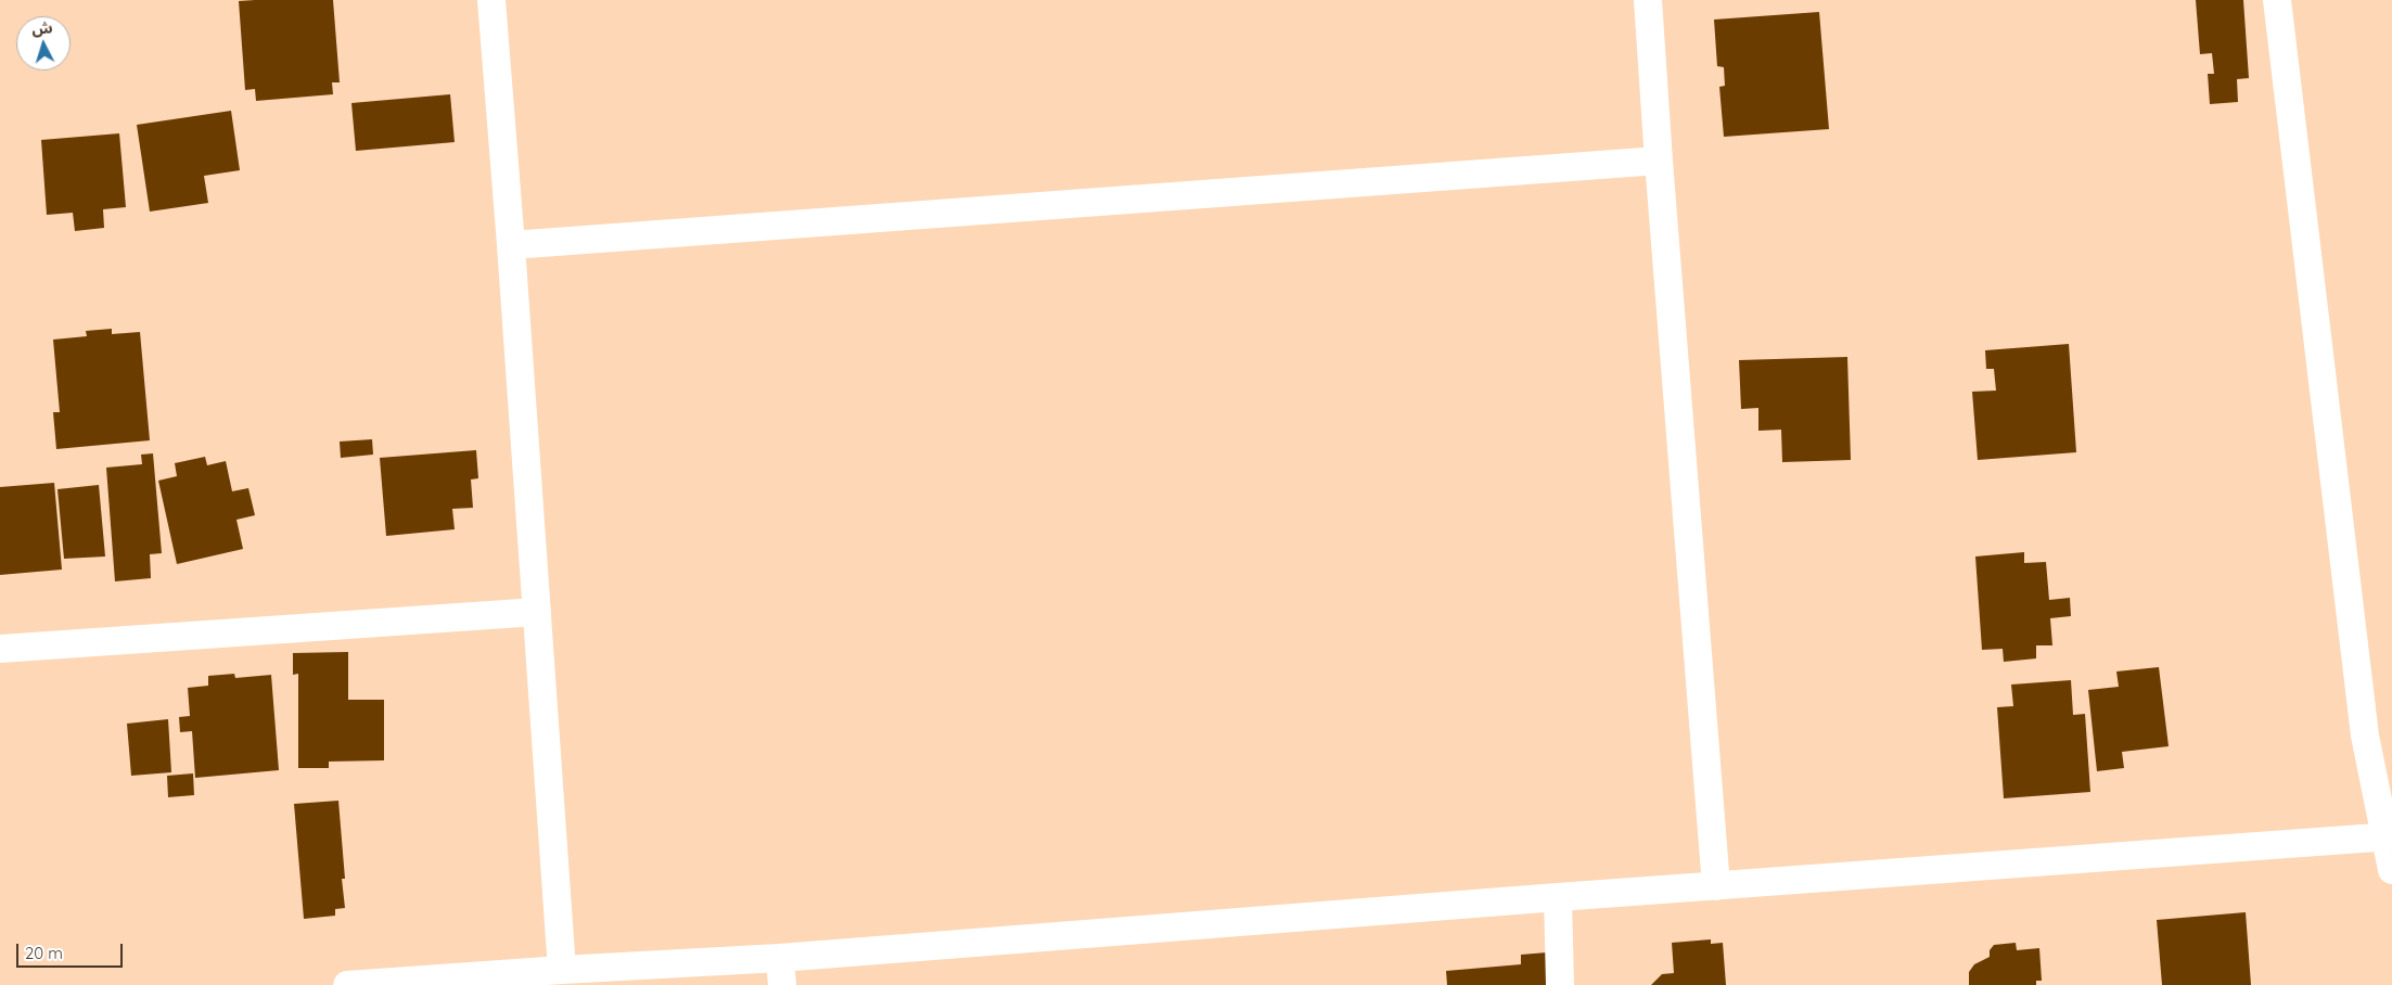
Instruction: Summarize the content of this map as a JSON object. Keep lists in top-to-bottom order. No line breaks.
{"scale_bar":"20 m","north":"top"}
